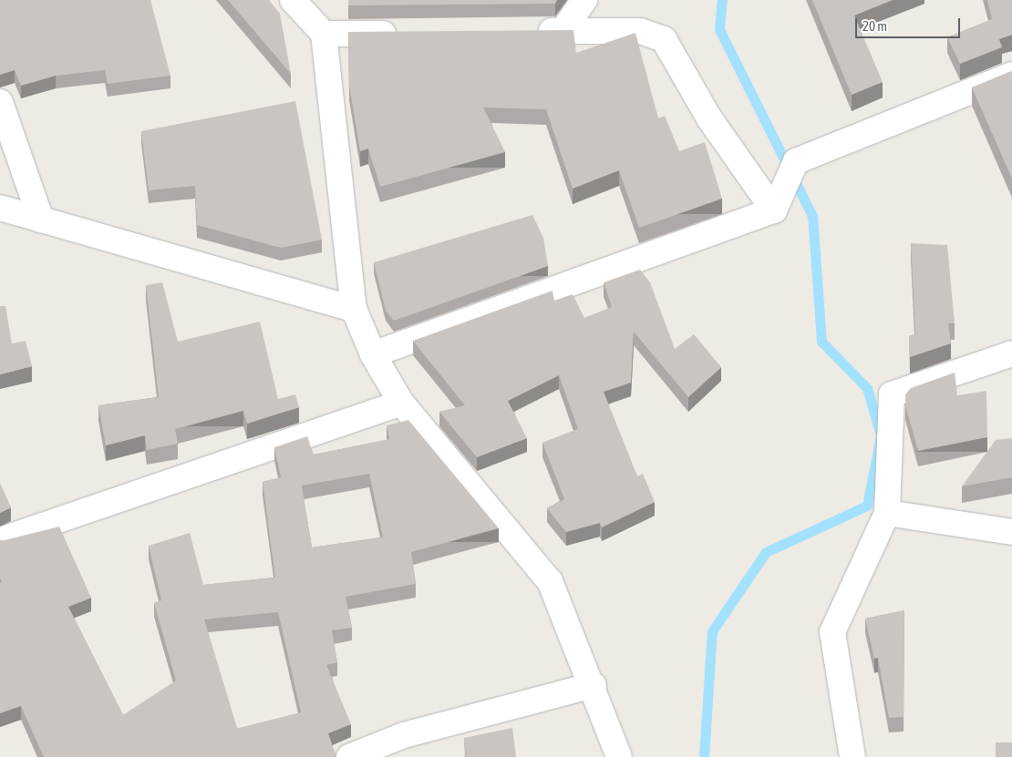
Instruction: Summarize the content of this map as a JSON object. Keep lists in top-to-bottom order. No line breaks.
{"scale_bar":"20 m"}
